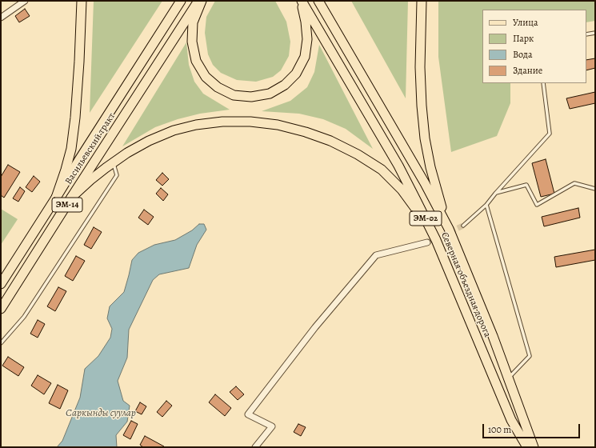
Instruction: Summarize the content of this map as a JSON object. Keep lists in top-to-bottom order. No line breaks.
{"streets":{"main road":["Васильевский тракт","ЭМ-14","ЭМ-02","Северная объездная дорога"]},"water":["Саркынды суулар"],"legend":["Улица","Парк","Вода","Здание"],"scale_bar":"100 m"}
